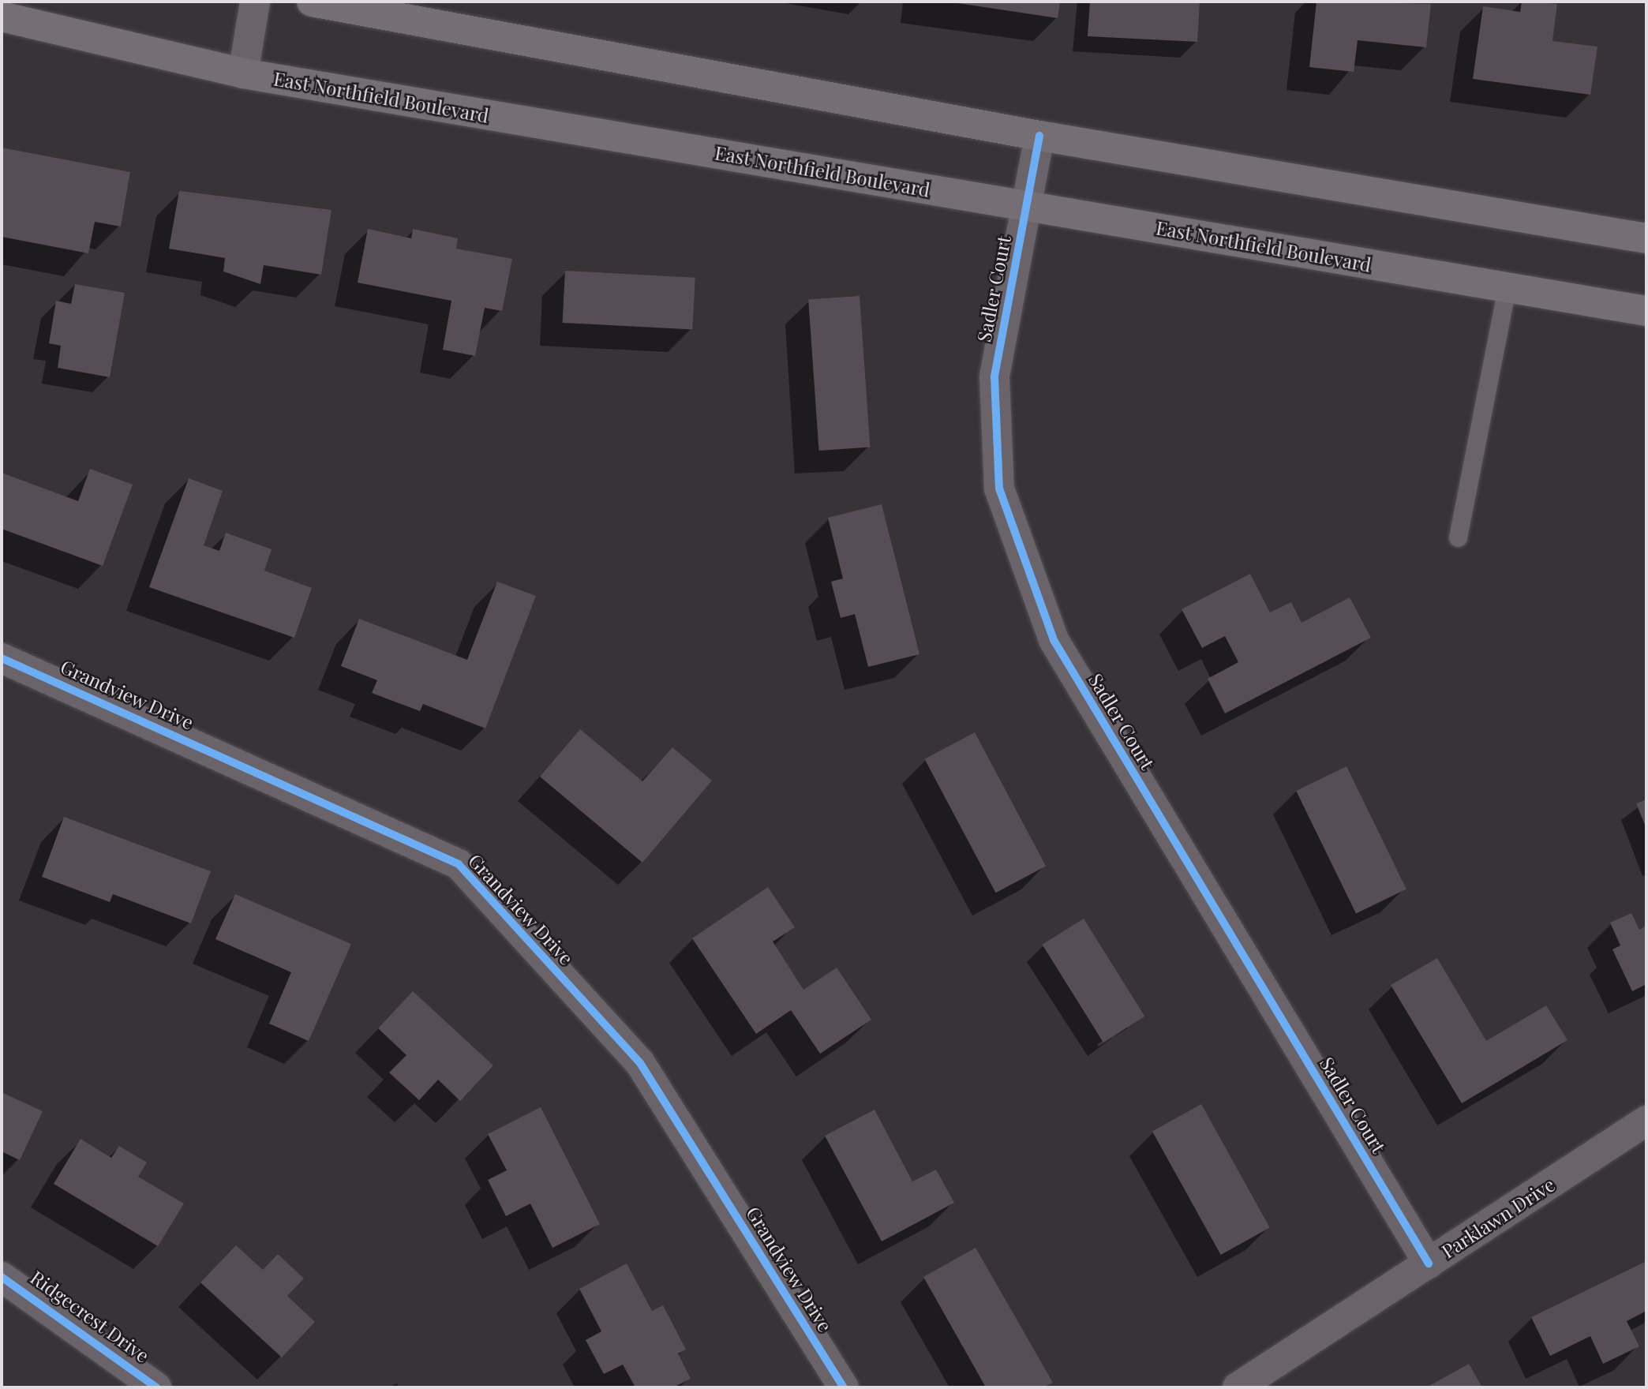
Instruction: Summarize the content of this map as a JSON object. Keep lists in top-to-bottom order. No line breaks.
{"streets":{"main road":["East Northfield Boulevard"],"street":["Sadler Court","Grandview Drive","Parklawn Drive","Ridgecrest Drive"]},"crossings":[["East Northfield Boulevard","Sadler Court"],["Sadler Court","Parklawn Drive"]]}
